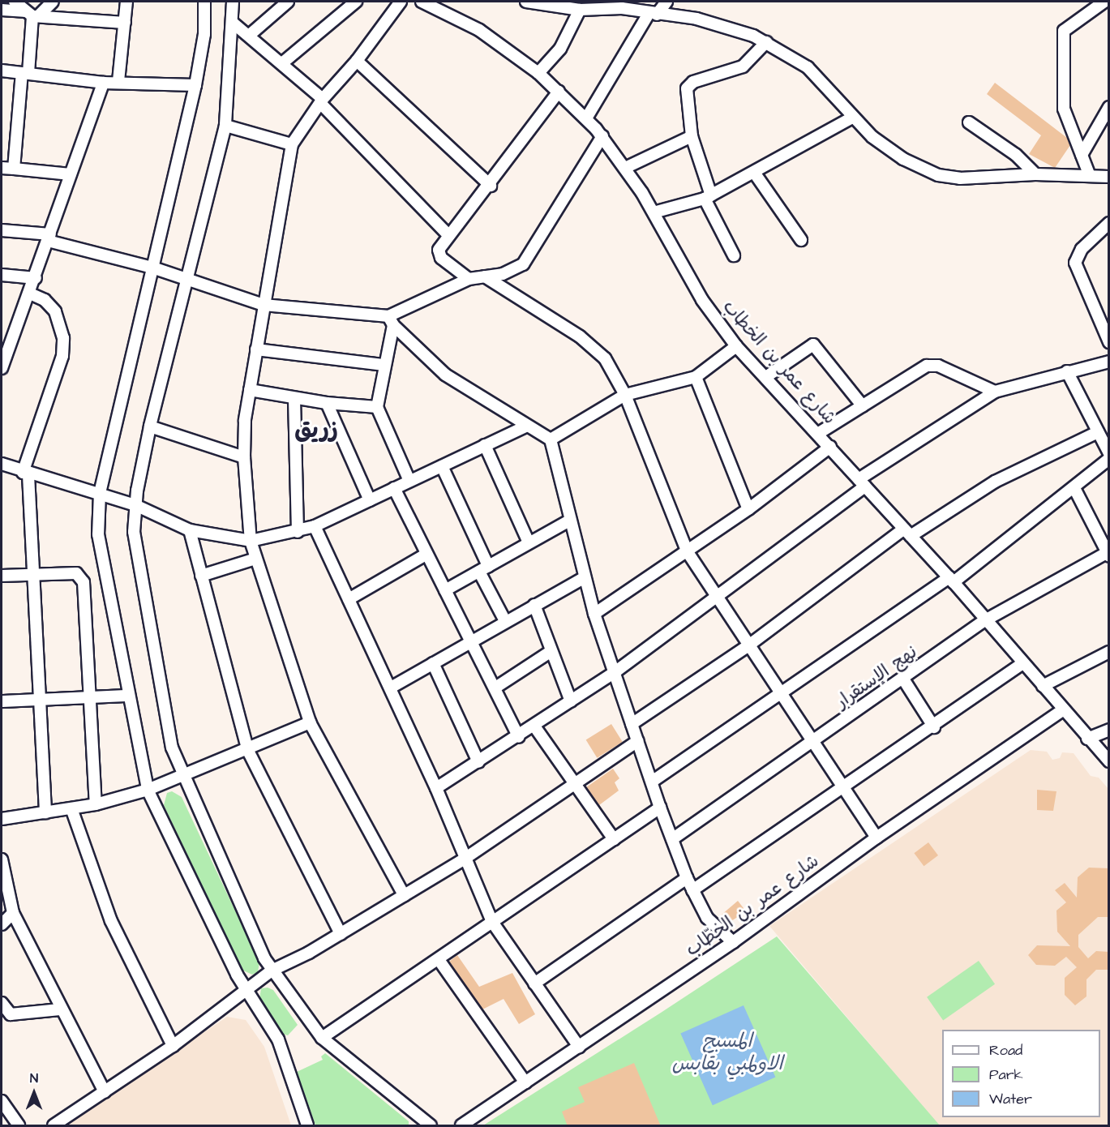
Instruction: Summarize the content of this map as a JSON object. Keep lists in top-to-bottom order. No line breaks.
{"streets":{"street":["شارع عمر بن الخطاب","نهج الإستقرار","شارع عمر بن الخطّاب"]},"crossings":[["شارع عمر بن الخطاب","نهج الإستقرار"],["شارع عمر بن الخطاب","شارع عمر بن الخطّاب"]],"districts":["زريق"],"water":["المسبح الاولمبي بقابس"],"legend":["Road","Park","Water"],"north":"top"}
